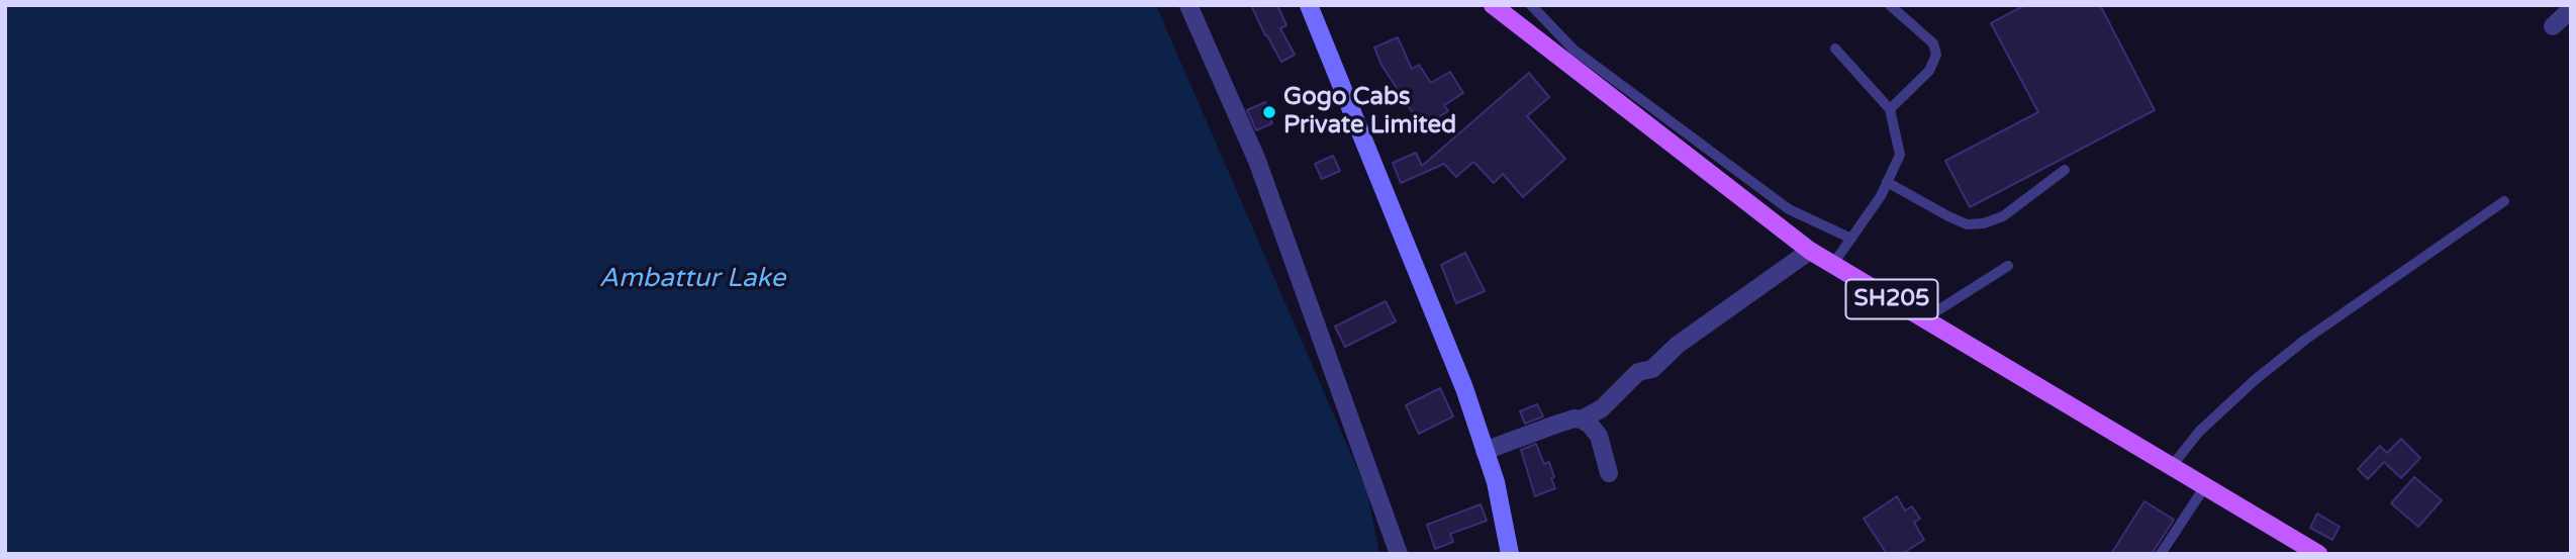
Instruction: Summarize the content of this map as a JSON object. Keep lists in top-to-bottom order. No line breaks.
{"streets":{"main road":["SH205"]},"water":["Ambattur Lake"],"places":["Gogo Cabs Private Limited"]}
